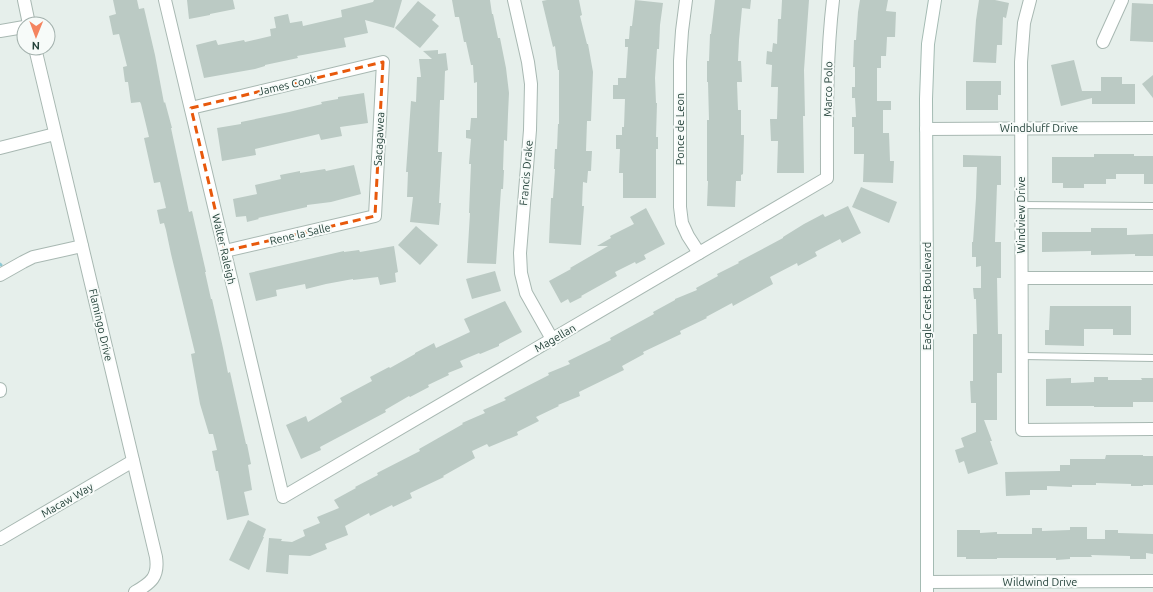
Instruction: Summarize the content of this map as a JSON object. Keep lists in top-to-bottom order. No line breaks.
{"streets":{"street":["James Cook","Marco Polo","Windbluff Drive","Ponce de Leon","Sacagawea","Francis Drake","Windview Drive","Rene la Salle","Walter Raleigh","Eagle Crest Boulevard","Flamingo Drive","Magellan","Macaw Way","Wildwind Drive"]},"crossings":[["James Cook","Sacagawea"],["James Cook","Walter Raleigh"],["Marco Polo","Magellan"],["Windbluff Drive","Windview Drive"],["Windbluff Drive","Eagle Crest Boulevard"],["Ponce de Leon","Magellan"],["Sacagawea","Rene la Salle"],["Francis Drake","Magellan"],["Rene la Salle","Walter Raleigh"],["Walter Raleigh","Magellan"],["Eagle Crest Boulevard","Wildwind Drive"],["Flamingo Drive","Macaw Way"]],"north":"bottom"}
